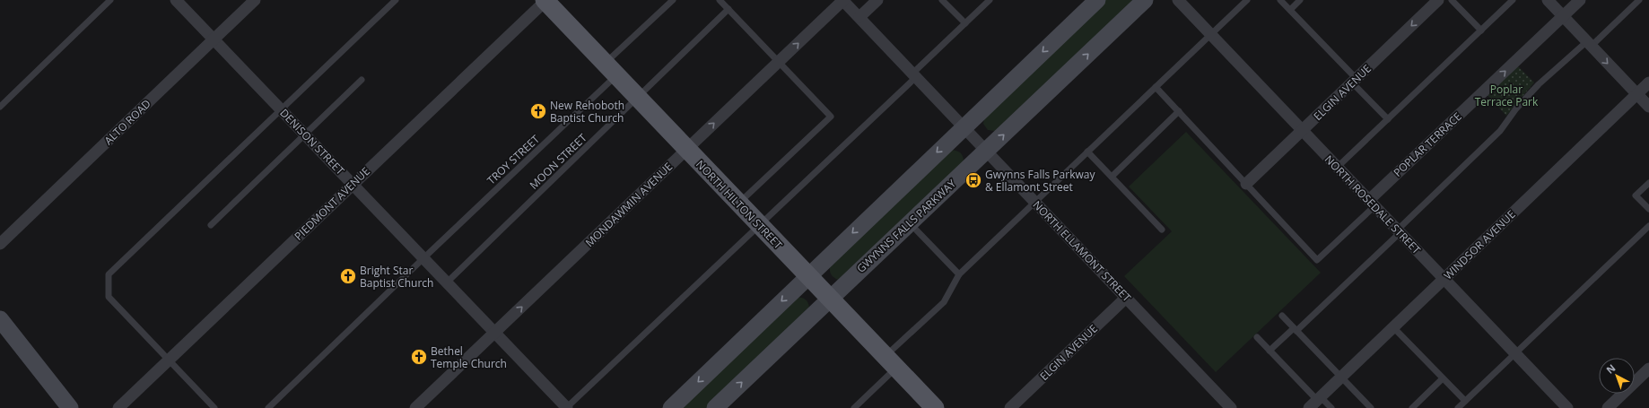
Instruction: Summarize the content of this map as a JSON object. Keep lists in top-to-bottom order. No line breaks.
{"streets":{"main road":["NORTH HILTON STREET","GWYNNS FALLS PARKWAY"],"street":["ELGIN AVENUE","ALTO ROAD","DENISON STREET","POPLAR TERRACE","PIEDMONT AVENUE","MONDAWMIN AVENUE","NORTH ROSEDALE STREET","WINDSOR AVENUE","NORTH ELLAMONT STREET"],"lane":["TROY STREET","MOON STREET"]},"crossings":[["ELGIN AVENUE","NORTH ROSEDALE STREET"],["ELGIN AVENUE","NORTH ELLAMONT STREET"],["ALTO ROAD","DENISON STREET"],["DENISON STREET","TROY STREET"],["DENISON STREET","MOON STREET"],["DENISON STREET","PIEDMONT AVENUE"],["DENISON STREET","MONDAWMIN AVENUE"],["POPLAR TERRACE","NORTH ROSEDALE STREET"],["TROY STREET","NORTH HILTON STREET"],["MOON STREET","NORTH HILTON STREET"],["PIEDMONT AVENUE","NORTH HILTON STREET"],["MONDAWMIN AVENUE","NORTH HILTON STREET"],["MONDAWMIN AVENUE","NORTH ELLAMONT STREET"],["NORTH HILTON STREET","GWYNNS FALLS PARKWAY"],["NORTH ROSEDALE STREET","WINDSOR AVENUE"],["GWYNNS FALLS PARKWAY","NORTH ELLAMONT STREET"]],"one_way":["POPLAR TERRACE","MONDAWMIN AVENUE"],"parks":["Poplar Terrace Park"],"places":{"church":["New Rehoboth Baptist Church","Bright Star Baptist Church","Bethel Temple Church"],"bus stop":["Gwynns Falls Parkway & Ellamont Street"]},"north":"top left"}
